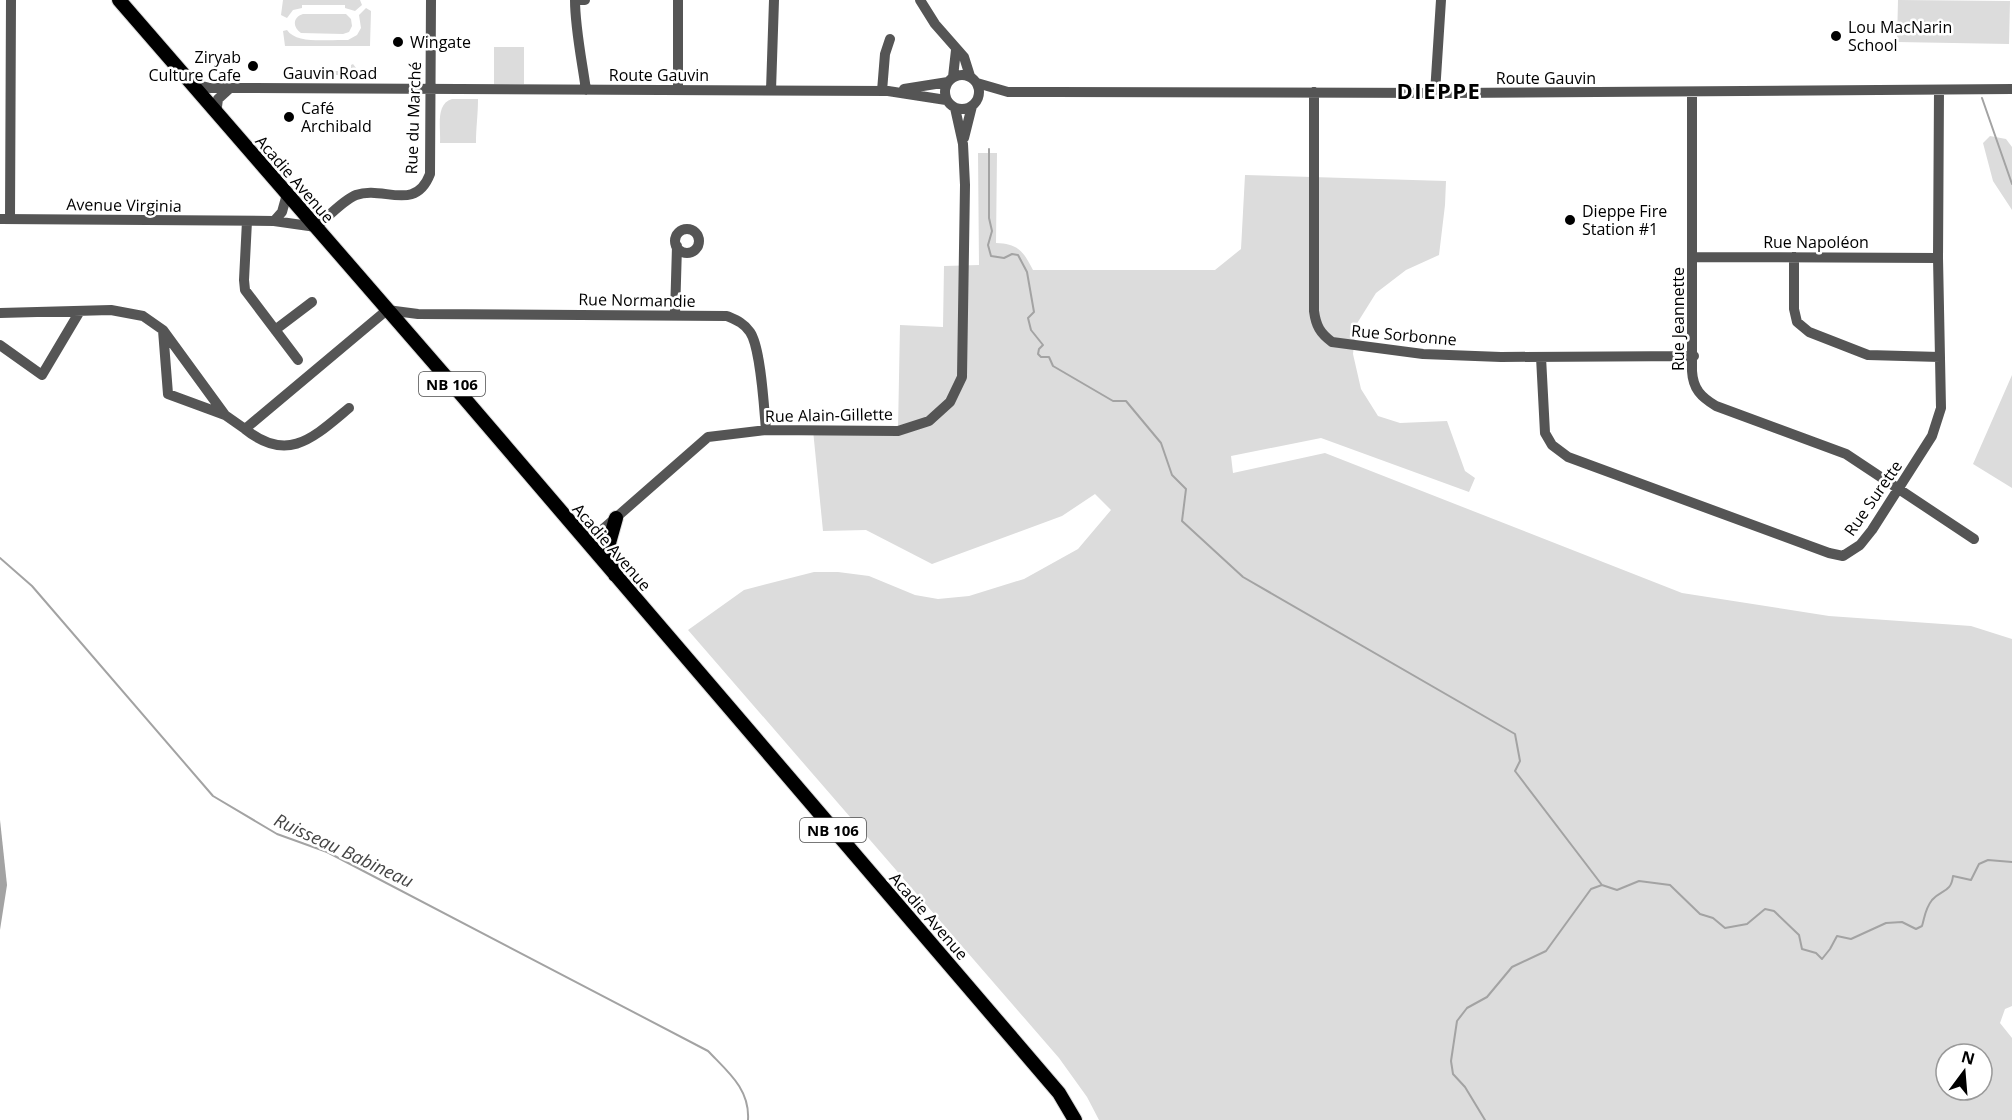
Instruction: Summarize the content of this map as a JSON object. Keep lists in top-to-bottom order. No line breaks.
{"streets":{"main road":["Acadie Avenue","NB 106"],"street":["Gauvin Road","Route Gauvin","Rue du Marché","Avenue Virginia","Rue Napoléon","Rue Normandie","Rue Jeannette","Rue Sorbonne","Rue Alain-Gillette","Rue Surette"]},"crossings":[["Gauvin Road","Route Gauvin"],["Gauvin Road","Rue du Marché"],["Gauvin Road","Acadie Avenue"],["Route Gauvin","Rue du Marché"],["Route Gauvin","Rue Jeannette"],["Route Gauvin","Rue Sorbonne"],["Route Gauvin","Rue Alain-Gillette"],["Route Gauvin","Rue Surette"],["Rue du Marché","Acadie Avenue"],["Rue du Marché","Avenue Virginia"],["Acadie Avenue","Avenue Virginia"],["Acadie Avenue","Rue Normandie"],["Acadie Avenue","Rue Alain-Gillette"],["Rue Napoléon","Rue Jeannette"],["Rue Napoléon","Rue Surette"],["Rue Normandie","Rue Alain-Gillette"],["Rue Jeannette","Rue Sorbonne"],["Rue Jeannette","Rue Surette"],["Rue Sorbonne","Rue Surette"]],"districts":["DIEPPE"],"water":["Ruisseau Babineau"],"places":["Lou MacNarin School","Wingate","Ziryab Culture Cafe","Café Archibald","Dieppe Fire Station #1"],"north":"top"}
